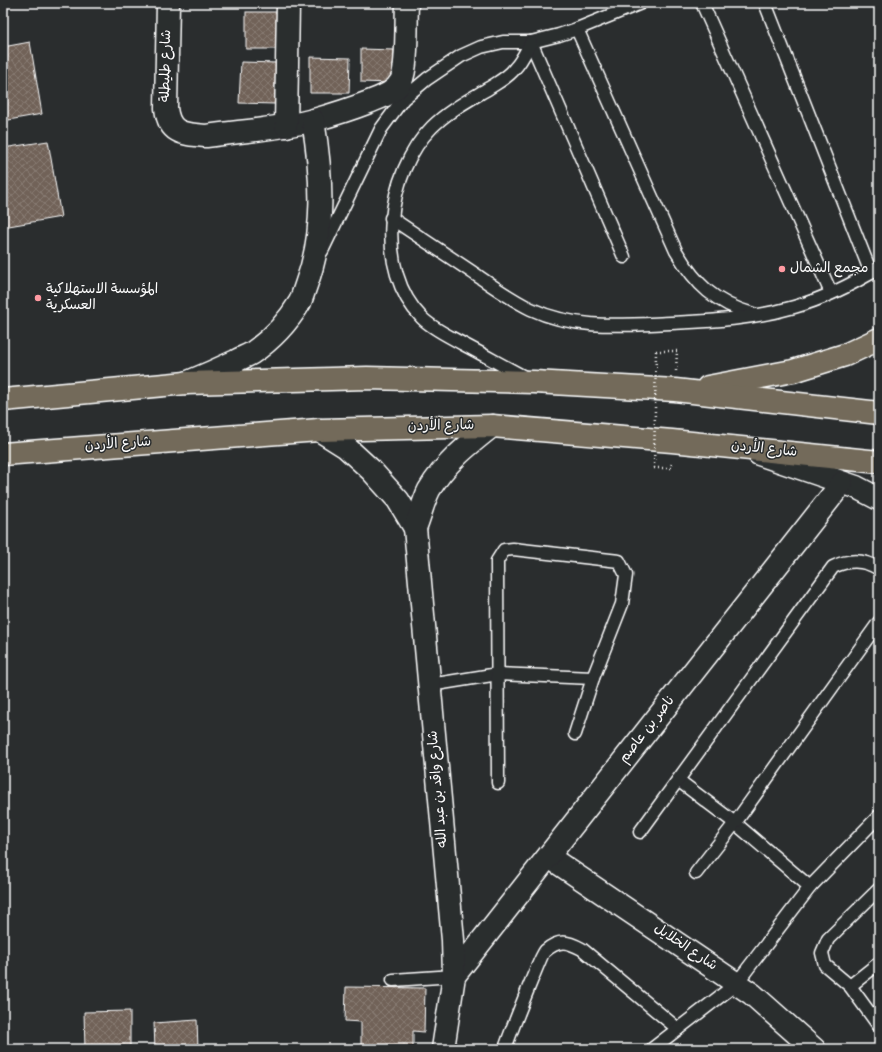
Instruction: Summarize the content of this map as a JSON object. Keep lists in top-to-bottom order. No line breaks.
{"streets":{"highway":["شارع الأردن"],"street":["شارع طليطلة","ناصر بن عاصم","شارع واقد بن عبد الله","شارع الخلايل"]},"crossings":[["شارع الأردن","شارع واقد بن عبد الله"],["ناصر بن عاصم","شارع واقد بن عبد الله"],["ناصر بن عاصم","شارع الخلايل"]],"places":["مجمع الشمال","المؤسسة الاستهلاكية العسكرية"]}
